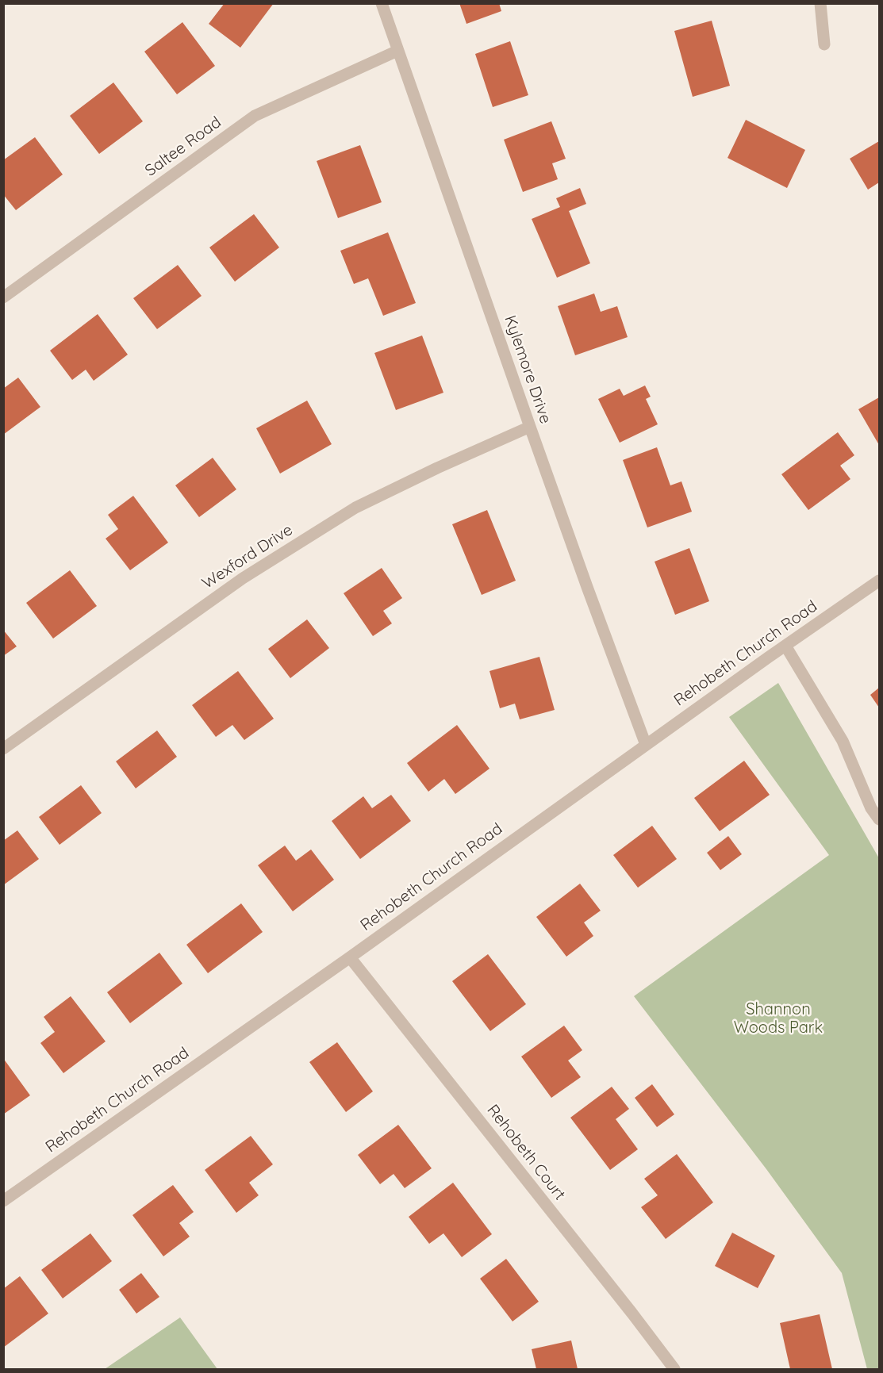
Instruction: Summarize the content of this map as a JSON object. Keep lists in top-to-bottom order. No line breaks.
{"streets":{"street":["Saltee Road","Kylemore Drive","Wexford Drive","Rehobeth Church Road","Rehobeth Court"]},"crossings":[["Saltee Road","Kylemore Drive"],["Kylemore Drive","Wexford Drive"],["Kylemore Drive","Rehobeth Church Road"],["Rehobeth Church Road","Rehobeth Court"]],"parks":["Shannon Woods Park"]}
